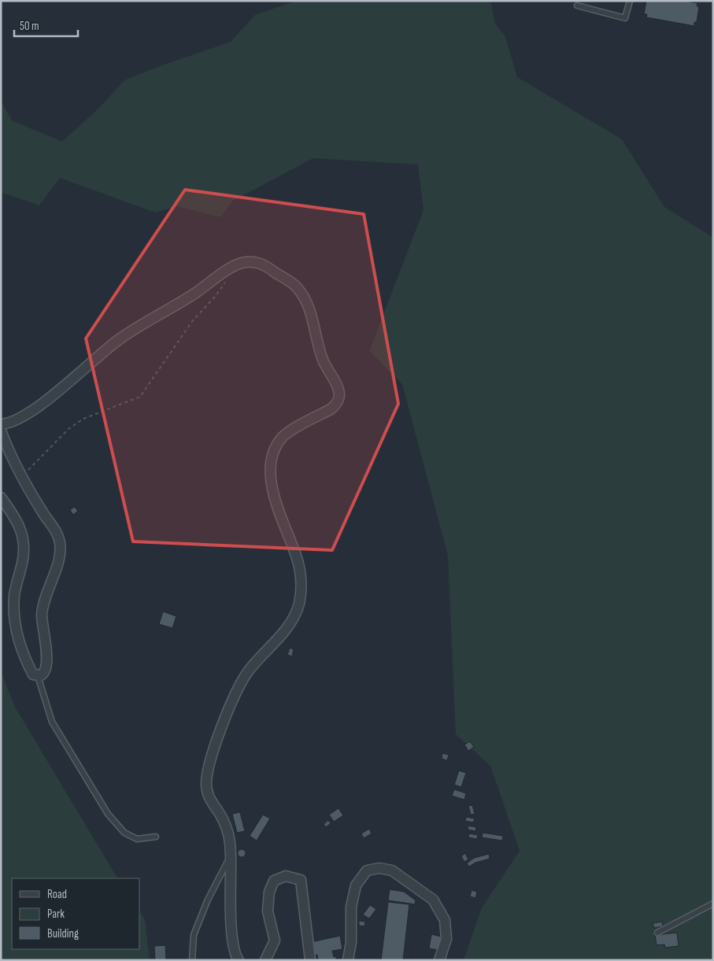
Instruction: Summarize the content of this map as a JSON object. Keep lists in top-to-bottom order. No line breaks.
{"legend":["Road","Park","Building"],"scale_bar":"50 m"}
